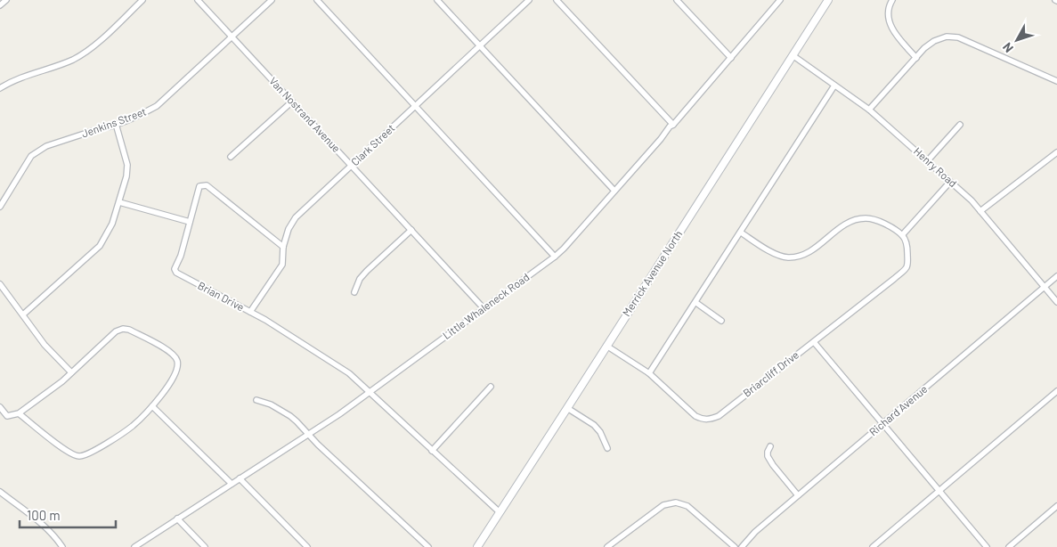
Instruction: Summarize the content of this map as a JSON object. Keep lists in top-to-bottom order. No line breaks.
{"streets":{"main road":["Merrick Avenue North"],"street":["Van Nostrand Avenue","Jenkins Street","Clark Street","Henry Road","Brian Drive","Little Whaleneck Road","Briarcliff Drive","Richard Avenue"]},"crossings":[["Van Nostrand Avenue","Jenkins Street"],["Van Nostrand Avenue","Clark Street"],["Van Nostrand Avenue","Little Whaleneck Road"],["Clark Street","Brian Drive"],["Henry Road","Merrick Avenue North"],["Henry Road","Richard Avenue"],["Merrick Avenue North","Brian Drive"],["Merrick Avenue North","Briarcliff Drive"],["Brian Drive","Little Whaleneck Road"]],"scale_bar":"100 m","north":"bottom left"}
